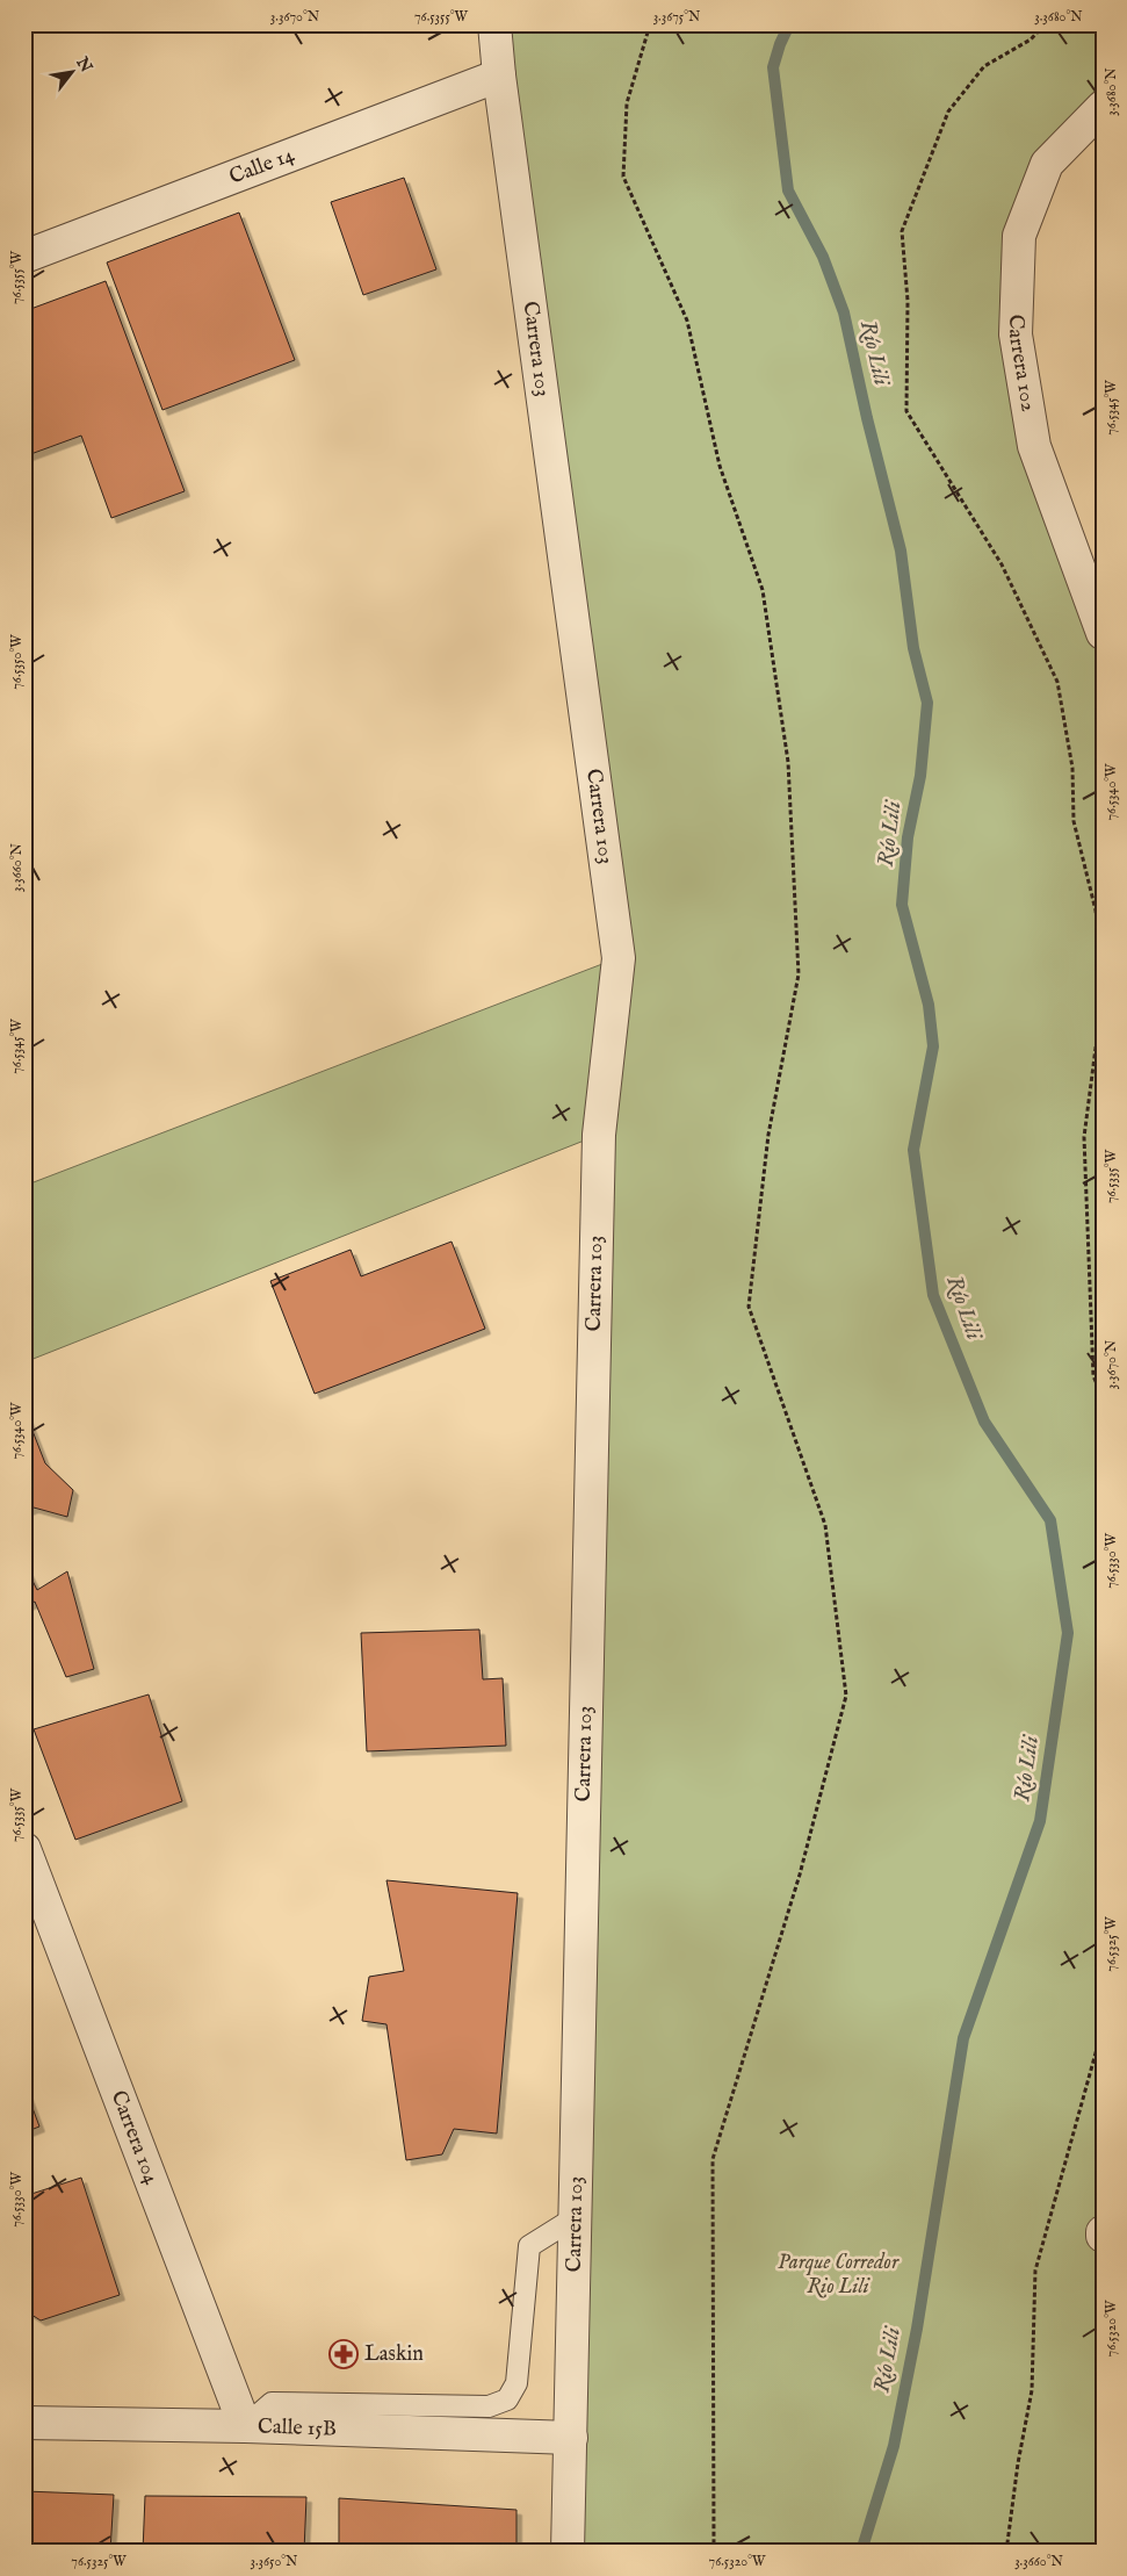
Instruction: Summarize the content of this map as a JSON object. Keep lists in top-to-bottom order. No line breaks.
{"streets":{"street":["Calle 14","Carrera 103","Carrera 102","Carrera 104","Calle 15B"]},"crossings":[["Calle 14","Carrera 103"],["Carrera 103","Calle 15B"],["Carrera 104","Calle 15B"]],"water":["Río Lili"],"parks":["Parque Corredor Rio Lili"],"places":{"pharmacy":["Laskin"]},"north":"top right","coordinates":["3.3670°N","76.5355°W","3.3675°N","3.3680°N","76.5345°W","76.5350°W","76.5340°W","3.3660°N","76.5335°W","76.5330°W","76.5325°W","76.5320°W","3.3650°N"]}
